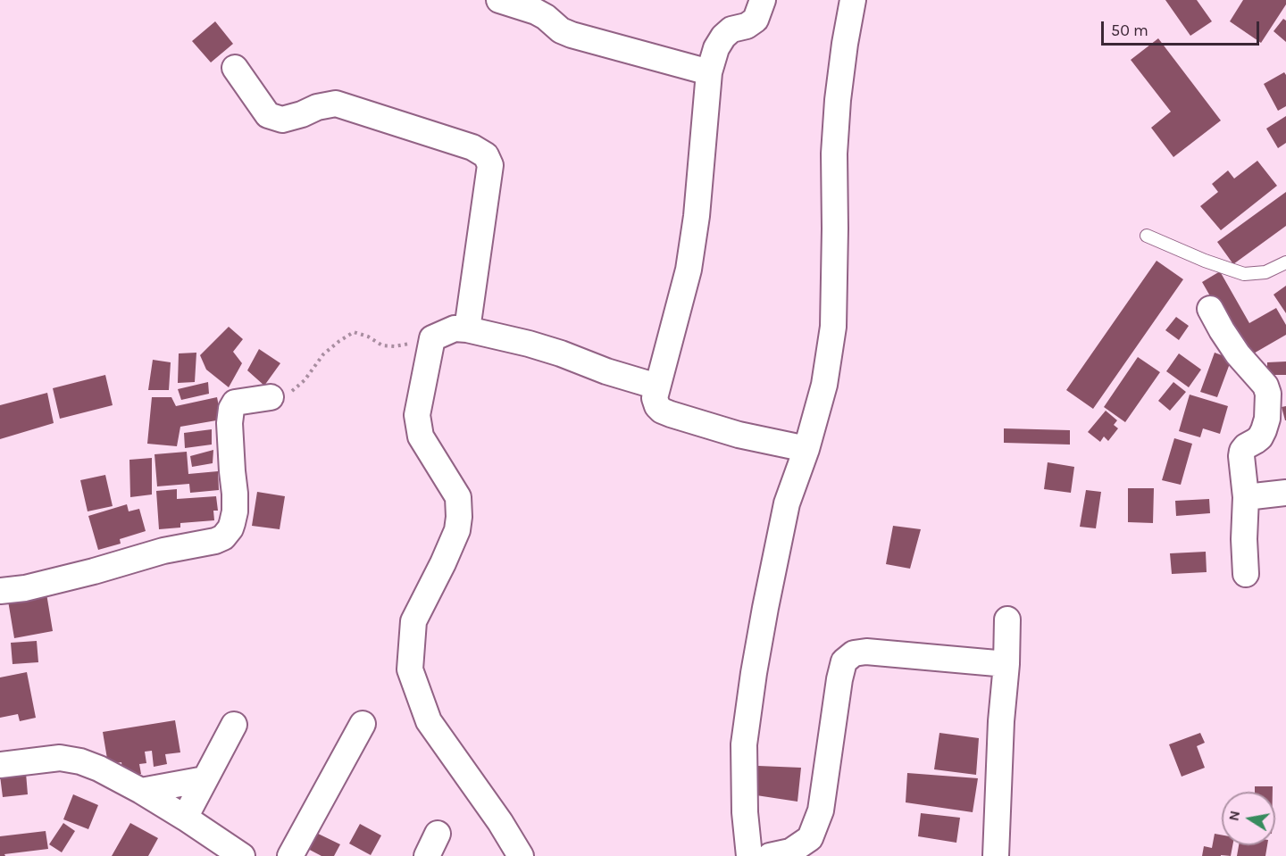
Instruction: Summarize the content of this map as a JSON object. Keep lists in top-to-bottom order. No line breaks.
{"scale_bar":"50 m","north":"left"}
